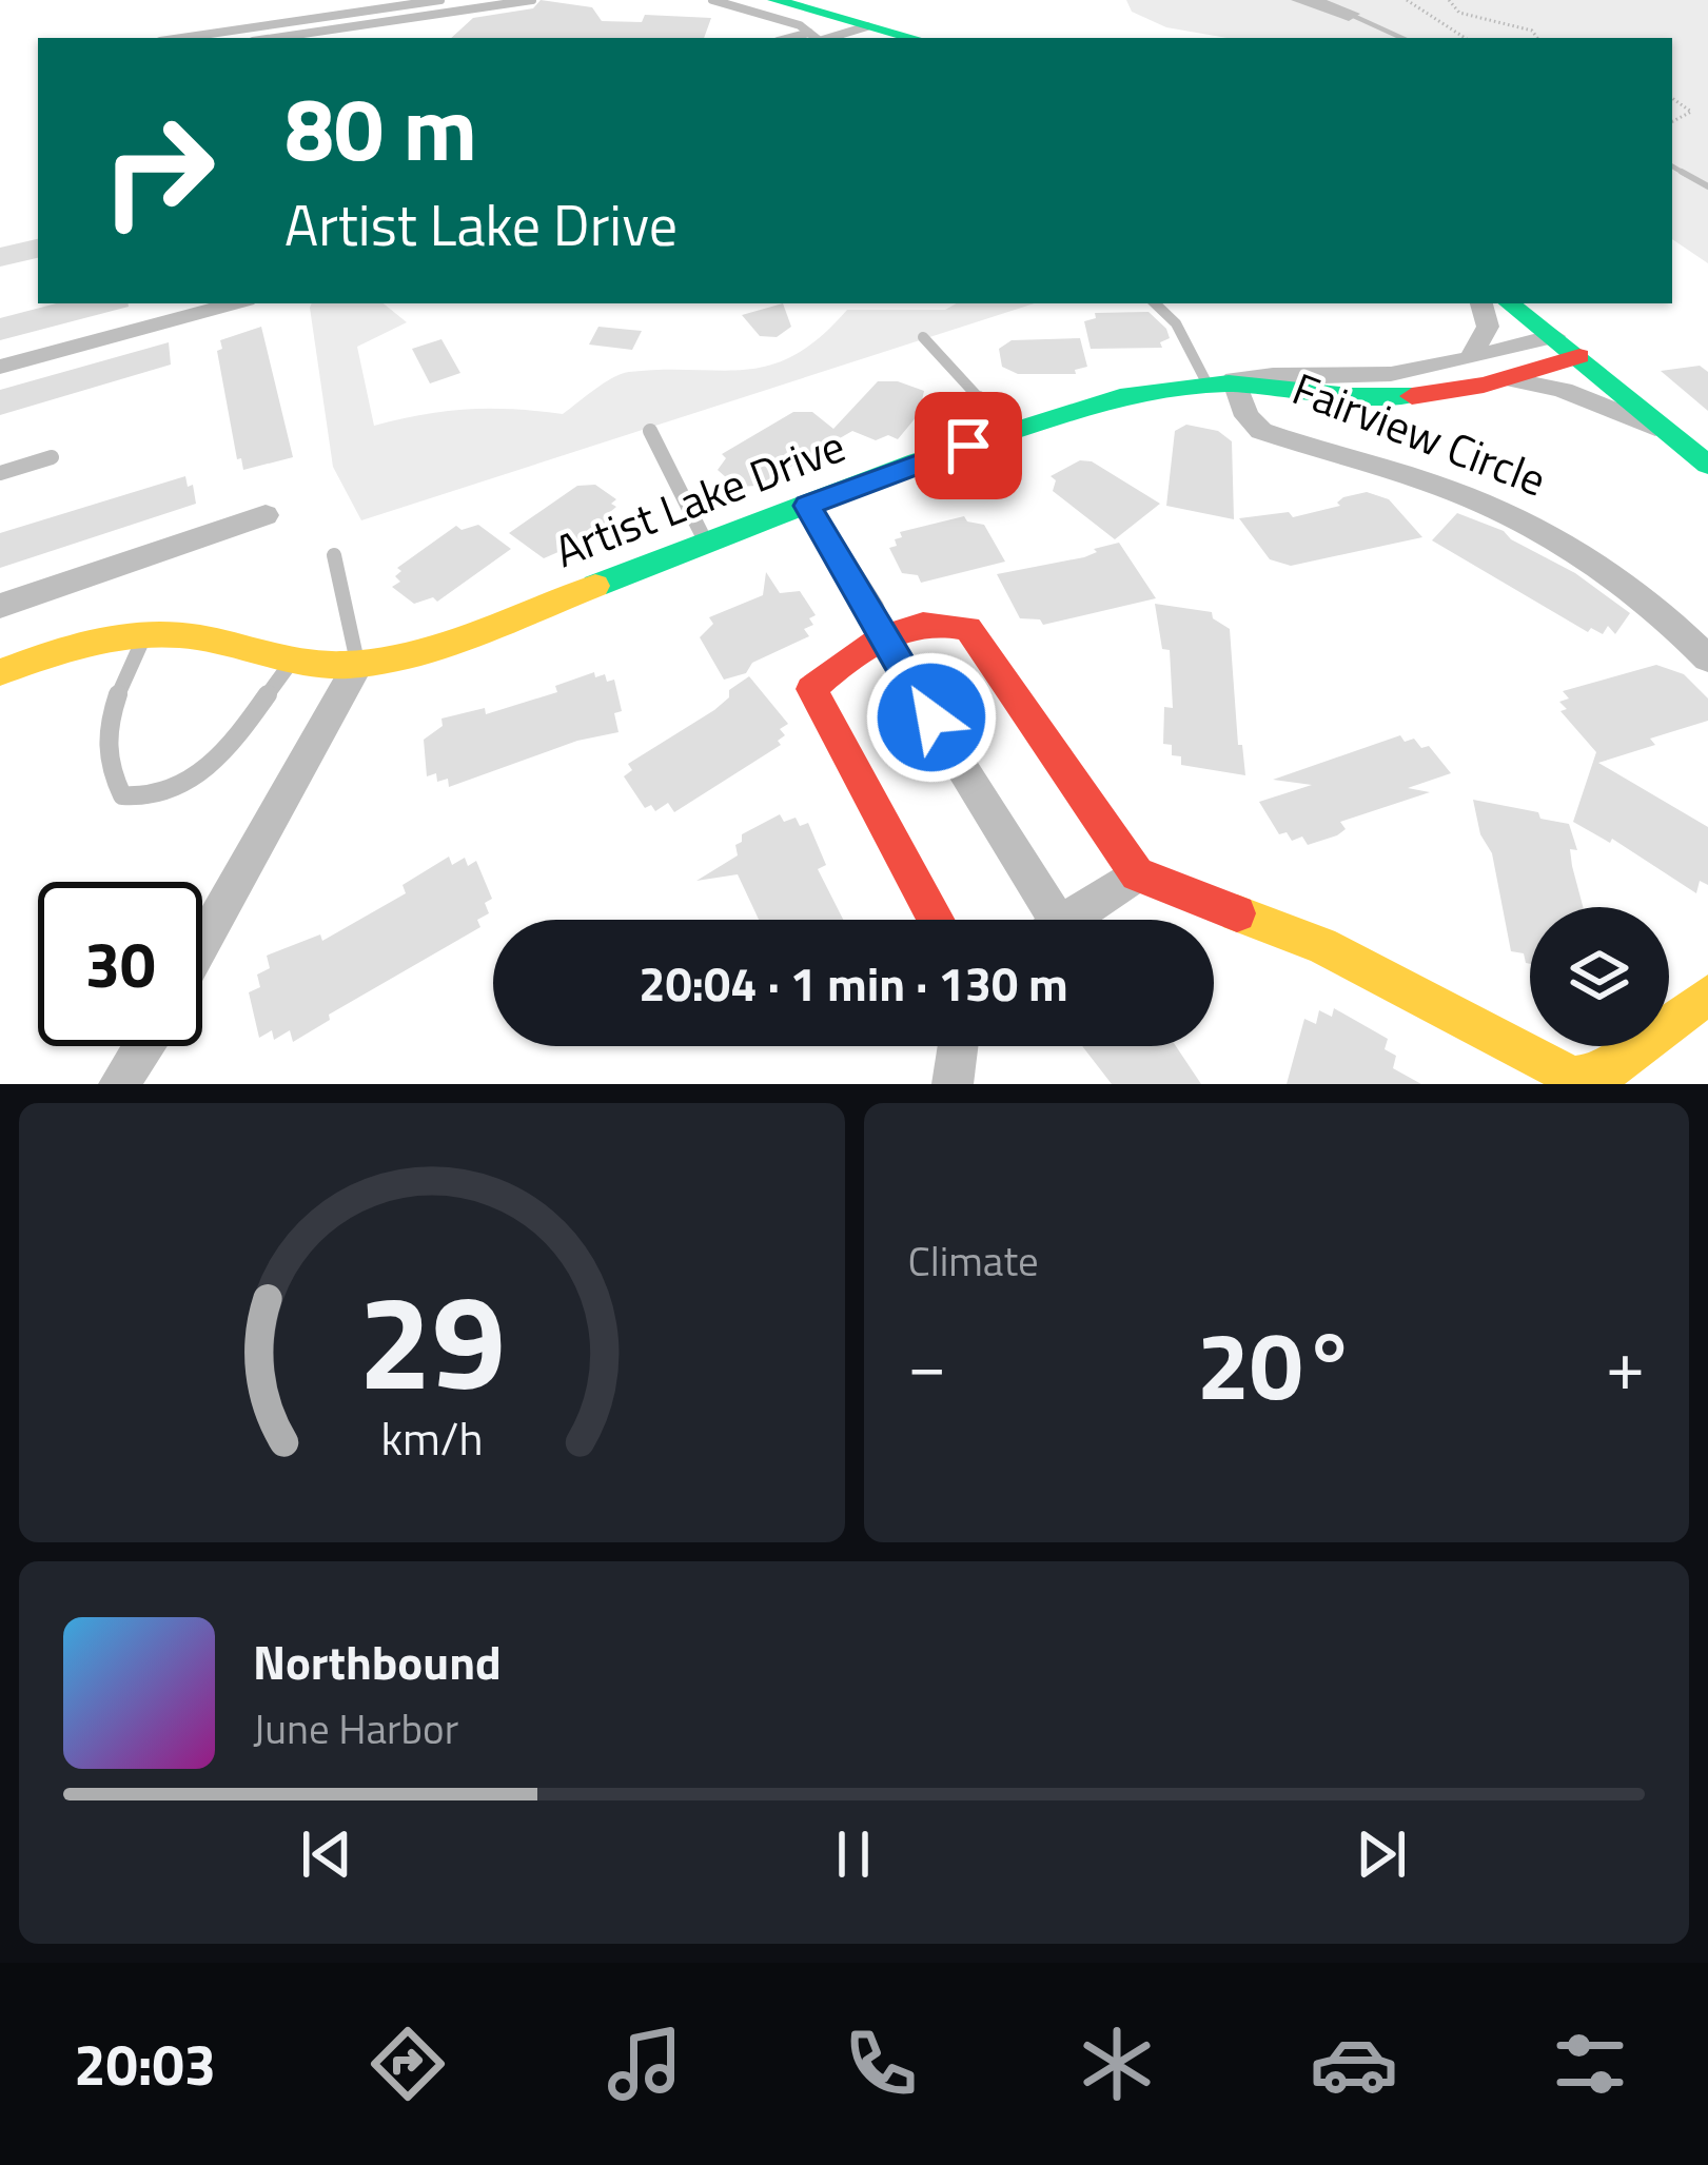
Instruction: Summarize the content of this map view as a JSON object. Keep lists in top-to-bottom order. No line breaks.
{"streets":{"street":["Fairview Circle","Artist Lake Drive"]},"crossings":[["Fairview Circle","Artist Lake Drive"]],"page":{"turn":["80 m","Artist Lake Drive"],"limit":"30","trip":"20:04 · 1 min · 130 m","tile":"Climate","heat":["−","20°","+"],"song":["Northbound","June Harbor"],"tabs":"20:03","gauge":["29","km/h"]}}
